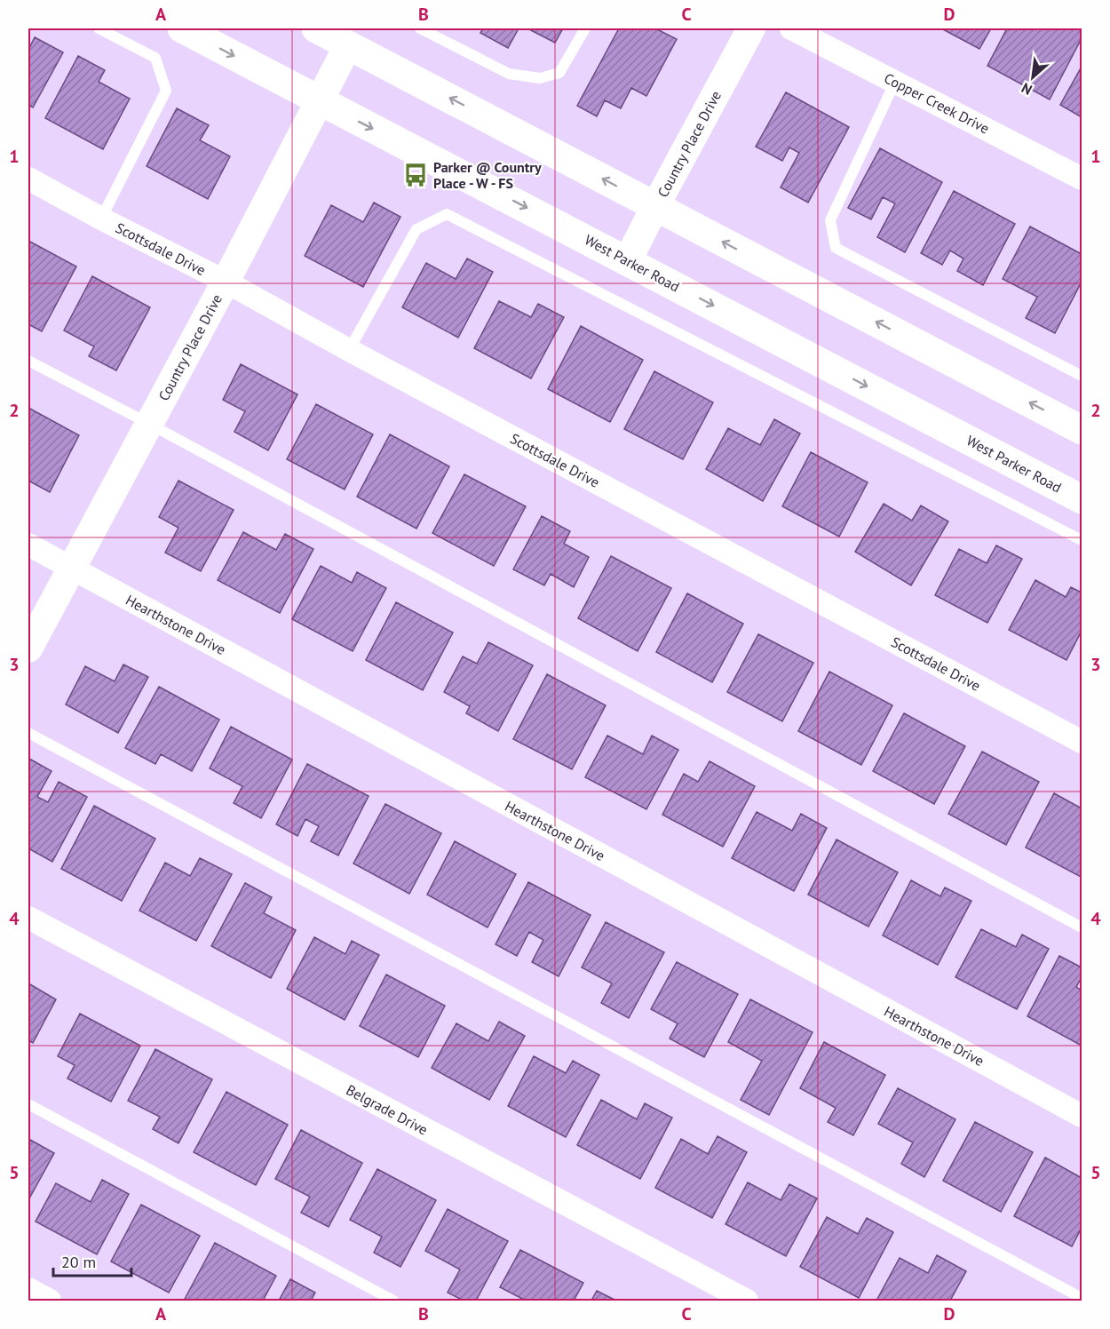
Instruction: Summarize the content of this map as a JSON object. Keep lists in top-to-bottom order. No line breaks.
{"streets":{"main road":["West Parker Road"],"street":["Copper Creek Drive","Country Place Drive","Scottsdale Drive","Hearthstone Drive","Belgrade Drive"]},"crossings":[["Country Place Drive","Scottsdale Drive"],["Country Place Drive","West Parker Road"],["Country Place Drive","Hearthstone Drive"]],"places":{"bus stop":["Parker @ Country Place - W - FS"]},"scale_bar":"20 m","north":"bottom left","grid":{"columns":["A","B","C","D"],"rows":["1","2","3","4","5"]}}
